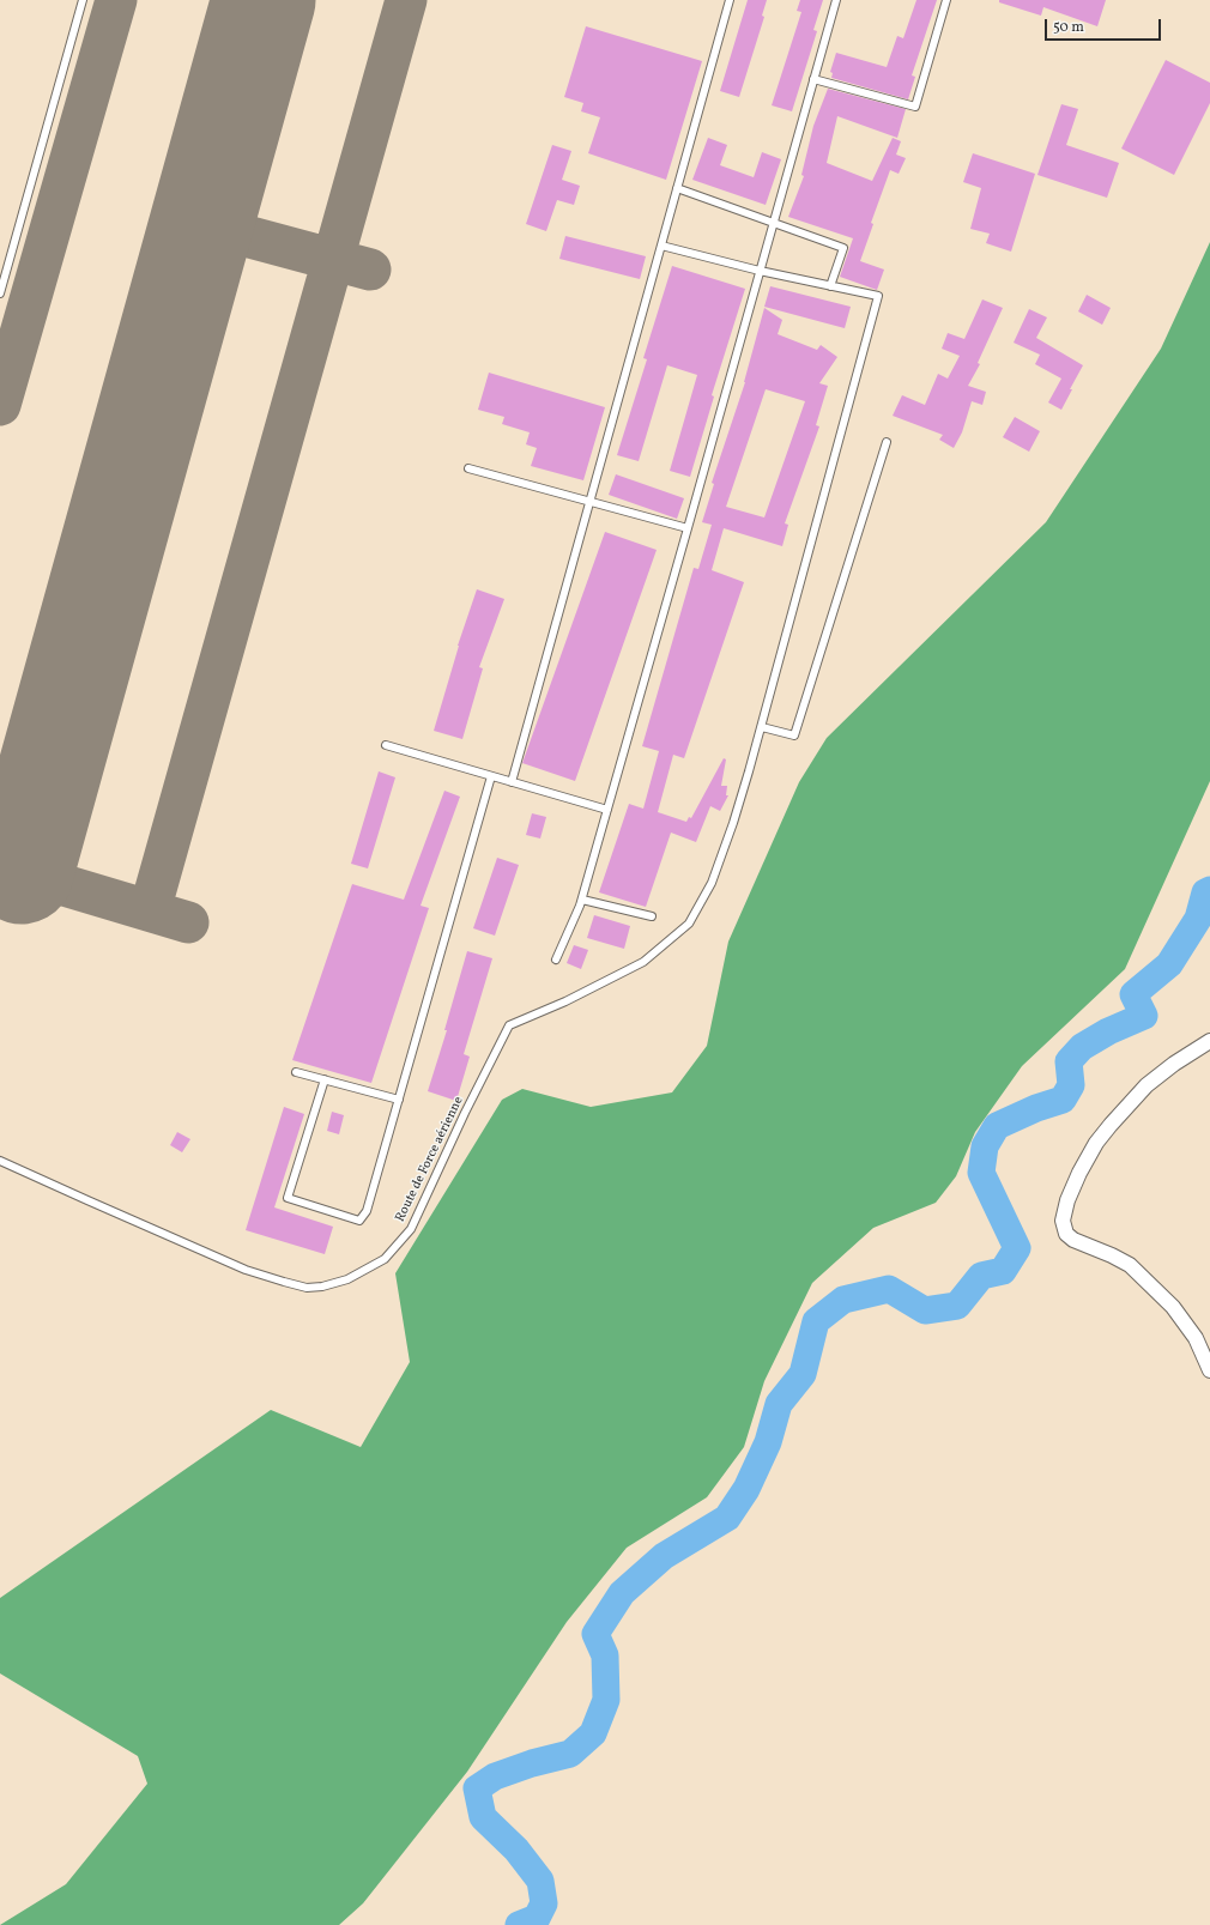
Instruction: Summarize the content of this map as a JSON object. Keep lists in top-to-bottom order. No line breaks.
{"streets":{"lane":["Route de Force aérienne"]},"scale_bar":"50 m"}
